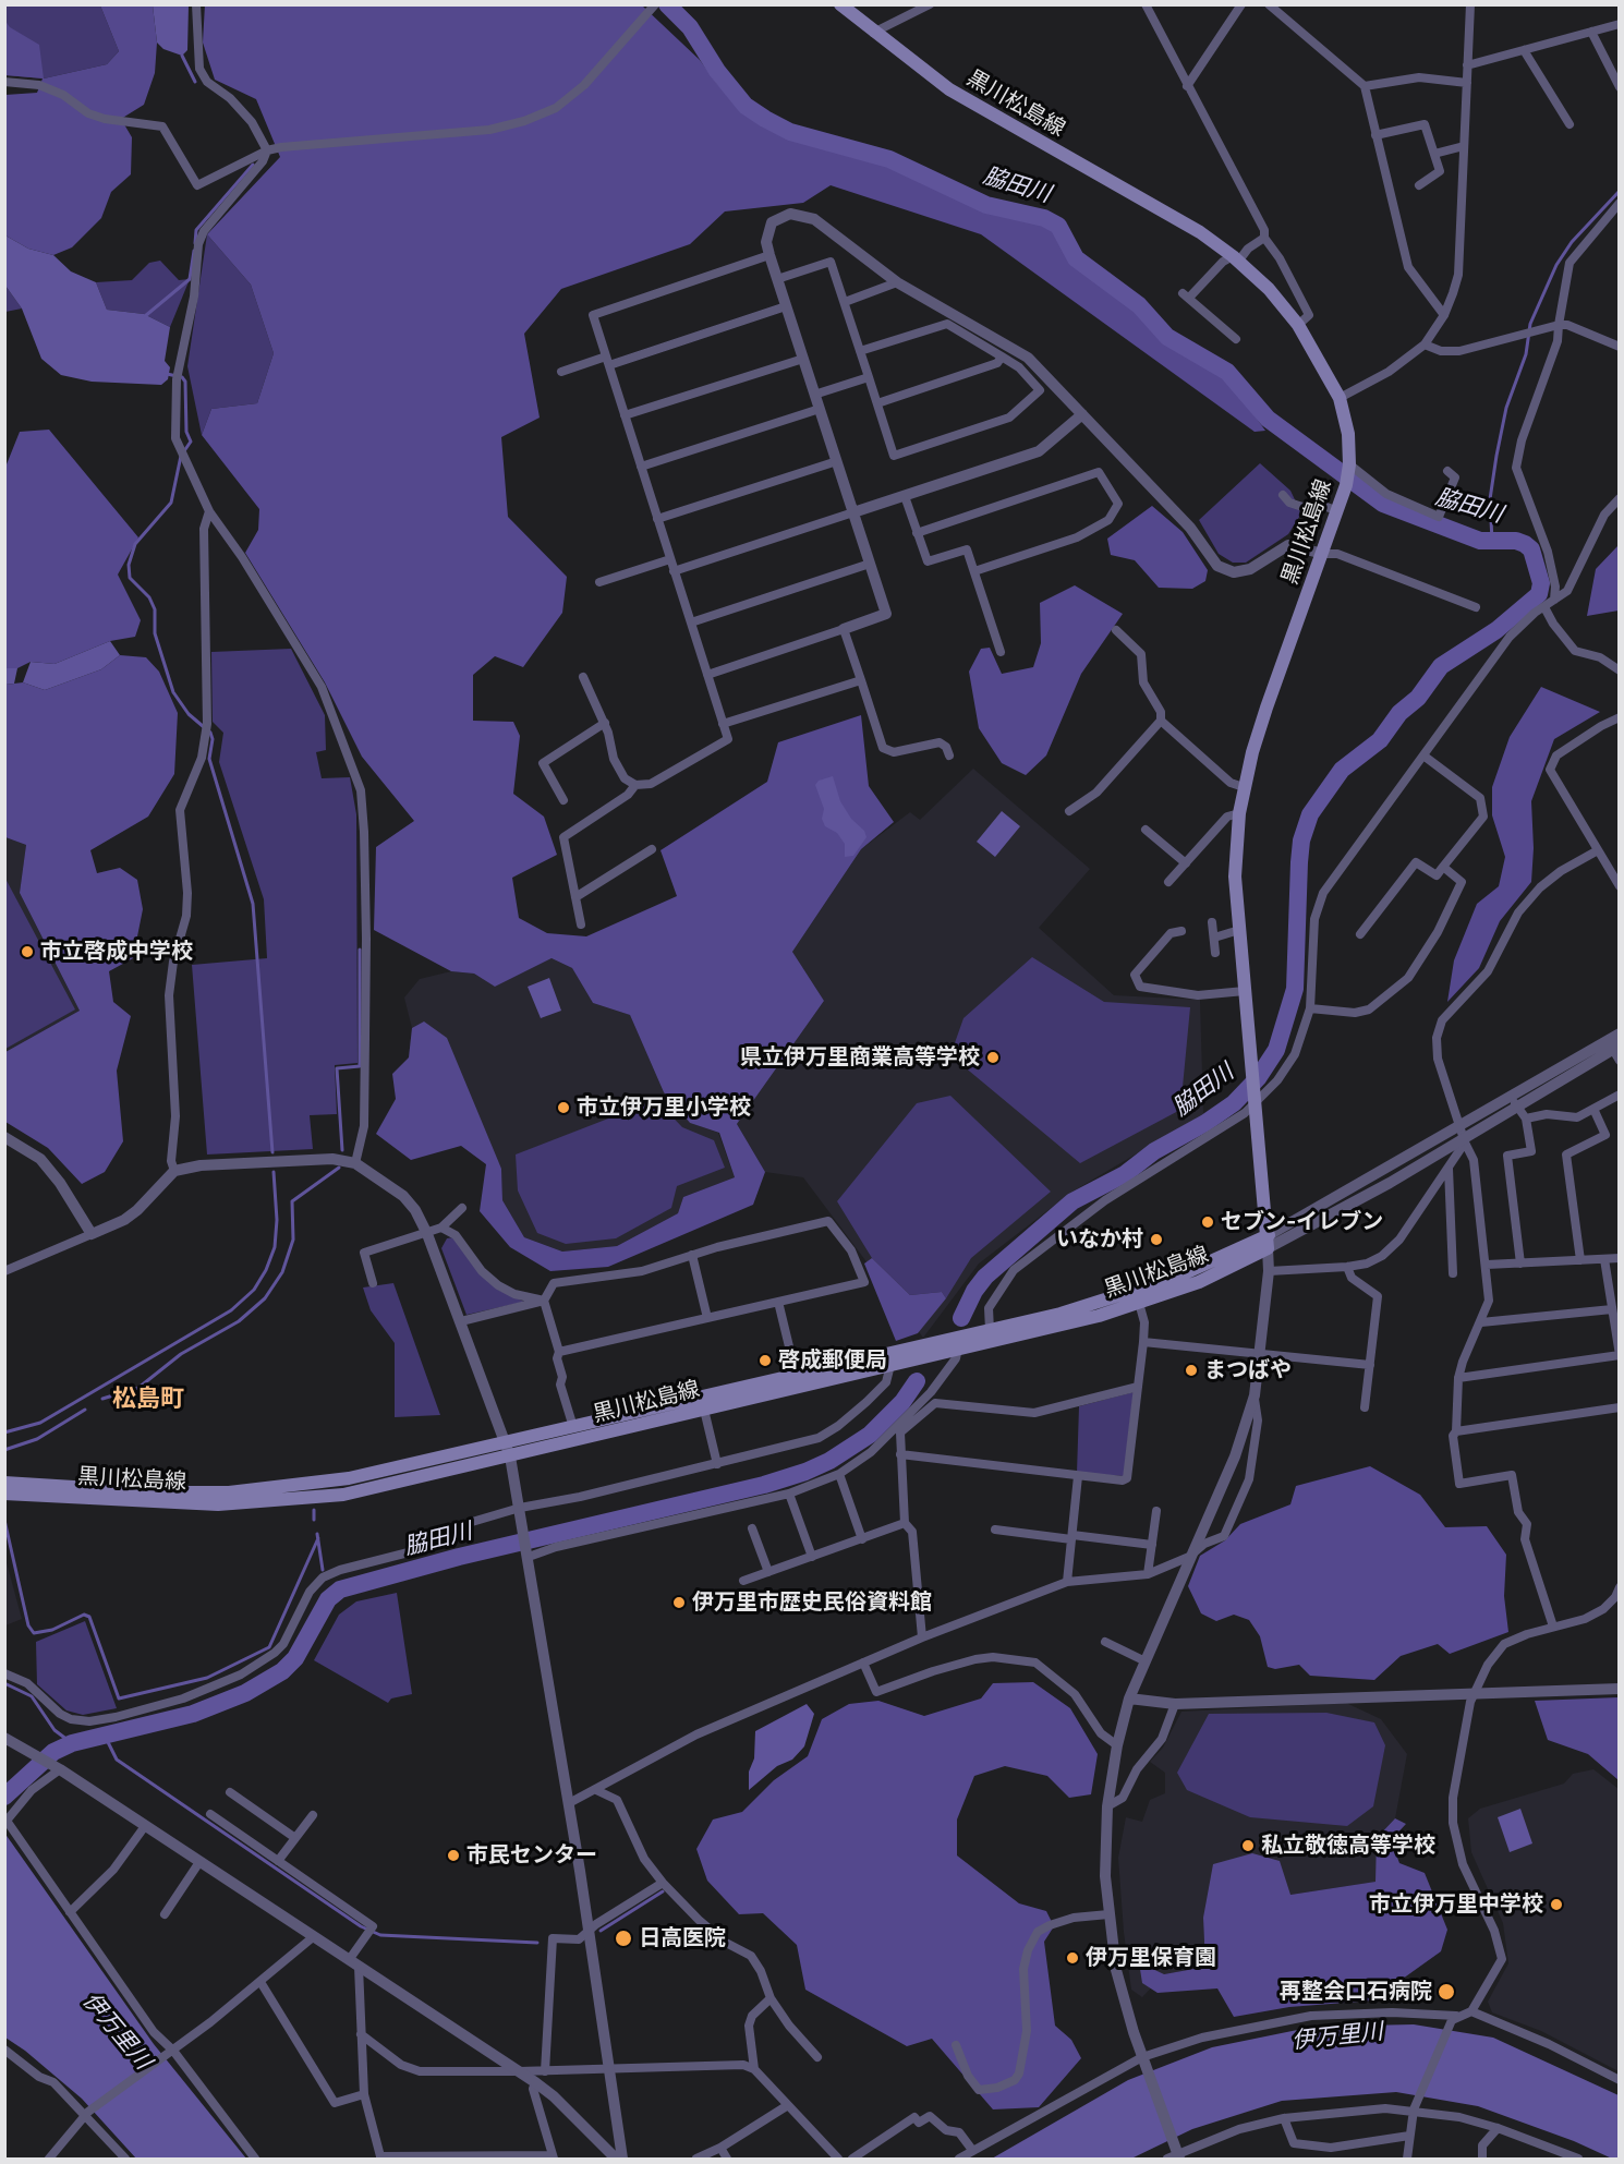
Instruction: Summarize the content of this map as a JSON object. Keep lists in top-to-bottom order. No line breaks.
{"streets":{"main road":["黒川松島線"]},"districts":["松島町"],"water":["脇田川","伊万里川"],"places":["市立啓成中学校","県立伊万里商業高等学校","市立伊万里小学校","セブン-イレブン","いなか村","啓成郵便局","まつばや","伊万里市歴史民俗資料館","私立敬徳高等学校","市民センター","市立伊万里中学校","日高医院","伊万里保育園","再整会口石病院"]}
